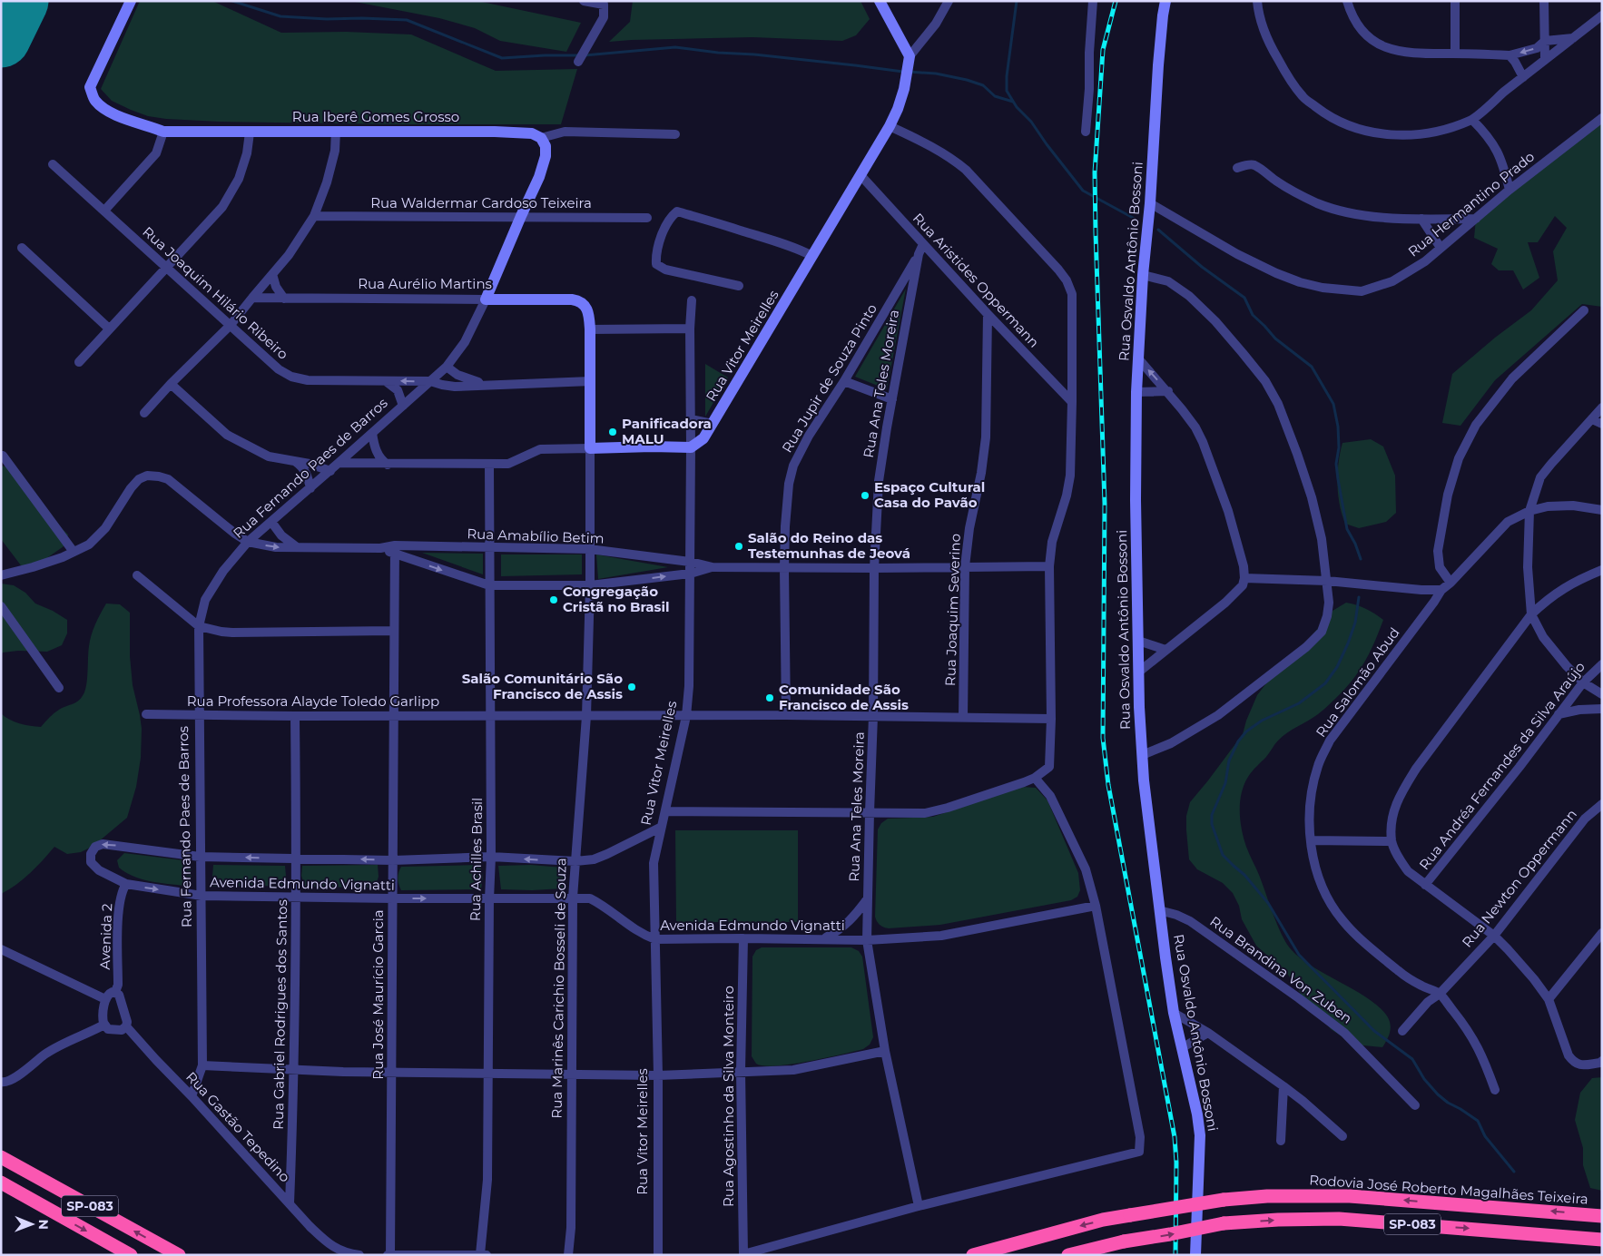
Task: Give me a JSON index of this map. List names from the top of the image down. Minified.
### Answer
{"streets":{"highway":["Rodovia José Roberto Magalhães Teixeira","SP-083"],"street":["Rua Iberê Gomes Grosso","Rua Waldermar Cardoso Teixeira","Rua Hermantino Prado","Rua Osvaldo Antônio Bossoni","Rua Aristides Oppermann","Rua Aurélio Martins","Rua Joaquim Hilário Ribeiro","Rua Vitor Meirelles","Rua Jupir de Souza Pinto","Rua Ana Teles Moreira","Rua Fernando Paes de Barros","Rua Amabílio Betim","Rua Joaquim Severino","Rua Salomão Abud","Rua Professora Alayde Toledo Garlipp","Rua Andréa Fernandes da Silva Araújo","Rua Achilles Brasil","Rua Newton Oppermann","Avenida Edmundo Vignatti","Avenida 2","Rua Brandina Von Zuben","Rua Marinês Carichio Bosseli de Souza","Rua José Maurício Garcia","Rua Gabriel Rodrigues dos Santos","Rua Agostinho da Silva Monteiro","Rua Gastão Tepedino"]},"crossings":[["Rua Iberê Gomes Grosso","Rua Fernando Paes de Barros"],["Rua Waldermar Cardoso Teixeira","Rua Fernando Paes de Barros"],["Rua Hermantino Prado","Rua Osvaldo Antônio Bossoni"],["Rua Osvaldo Antônio Bossoni","Rua Brandina Von Zuben"],["Rua Aristides Oppermann","Rua Vitor Meirelles"],["Rua Aristides Oppermann","Rua Ana Teles Moreira"],["Rua Aristides Oppermann","Rua Joaquim Severino"],["Rua Aurélio Martins","Rua Fernando Paes de Barros"],["Rua Aurélio Martins","Rua Marinês Carichio Bosseli de Souza"],["Rua Joaquim Hilário Ribeiro","Rua Fernando Paes de Barros"],["Rua Joaquim Hilário Ribeiro","Rua Marinês Carichio Bosseli de Souza"],["Rua Vitor Meirelles","Rua Amabílio Betim"],["Rua Vitor Meirelles","Rua Professora Alayde Toledo Garlipp"],["Rua Vitor Meirelles","Avenida Edmundo Vignatti"],["Rua Jupir de Souza Pinto","Rua Ana Teles Moreira"],["Rua Jupir de Souza Pinto","Rua Professora Alayde Toledo Garlipp"],["Rua Ana Teles Moreira","Rua Professora Alayde Toledo Garlipp"],["Rua Ana Teles Moreira","Avenida Edmundo Vignatti"],["Rua Fernando Paes de Barros","Rua Amabílio Betim"],["Rua Fernando Paes de Barros","Rua Professora Alayde Toledo Garlipp"],["Rua Fernando Paes de Barros","Avenida Edmundo Vignatti"],["Rua Fernando Paes de Barros","Rua Gastão Tepedino"],["Rua Amabílio Betim","Rua Achilles Brasil"],["Rua Amabílio Betim","Rua Marinês Carichio Bosseli de Souza"],["Rua Amabílio Betim","Rua José Maurício Garcia"],["Rua Joaquim Severino","Rua Professora Alayde Toledo Garlipp"],["Rua Salomão Abud","Rua Newton Oppermann"],["Rua Professora Alayde Toledo Garlipp","Rua Achilles Brasil"],["Rua Professora Alayde Toledo Garlipp","Rua Marinês Carichio Bosseli de Souza"],["Rua Professora Alayde Toledo Garlipp","Rua José Maurício Garcia"],["Rua Professora Alayde Toledo Garlipp","Rua Gabriel Rodrigues dos Santos"],["Rua Achilles Brasil","Avenida Edmundo Vignatti"],["Avenida Edmundo Vignatti","Avenida 2"],["Avenida Edmundo Vignatti","Rua Marinês Carichio Bosseli de Souza"],["Avenida Edmundo Vignatti","Rua José Maurício Garcia"],["Avenida Edmundo Vignatti","Rua Gabriel Rodrigues dos Santos"],["Avenida Edmundo Vignatti","Rua Agostinho da Silva Monteiro"],["Rua Gabriel Rodrigues dos Santos","Rua Gastão Tepedino"]],"places":["Panificadora MALU","Espaço Cultural Casa do Pavão","Salão do Reino das Testemunhas de Jeová","Congregação Cristã no Brasil","Salão Comunitário São Francisco de Assis","Comunidade São Francisco de Assis"],"north":"right"}
